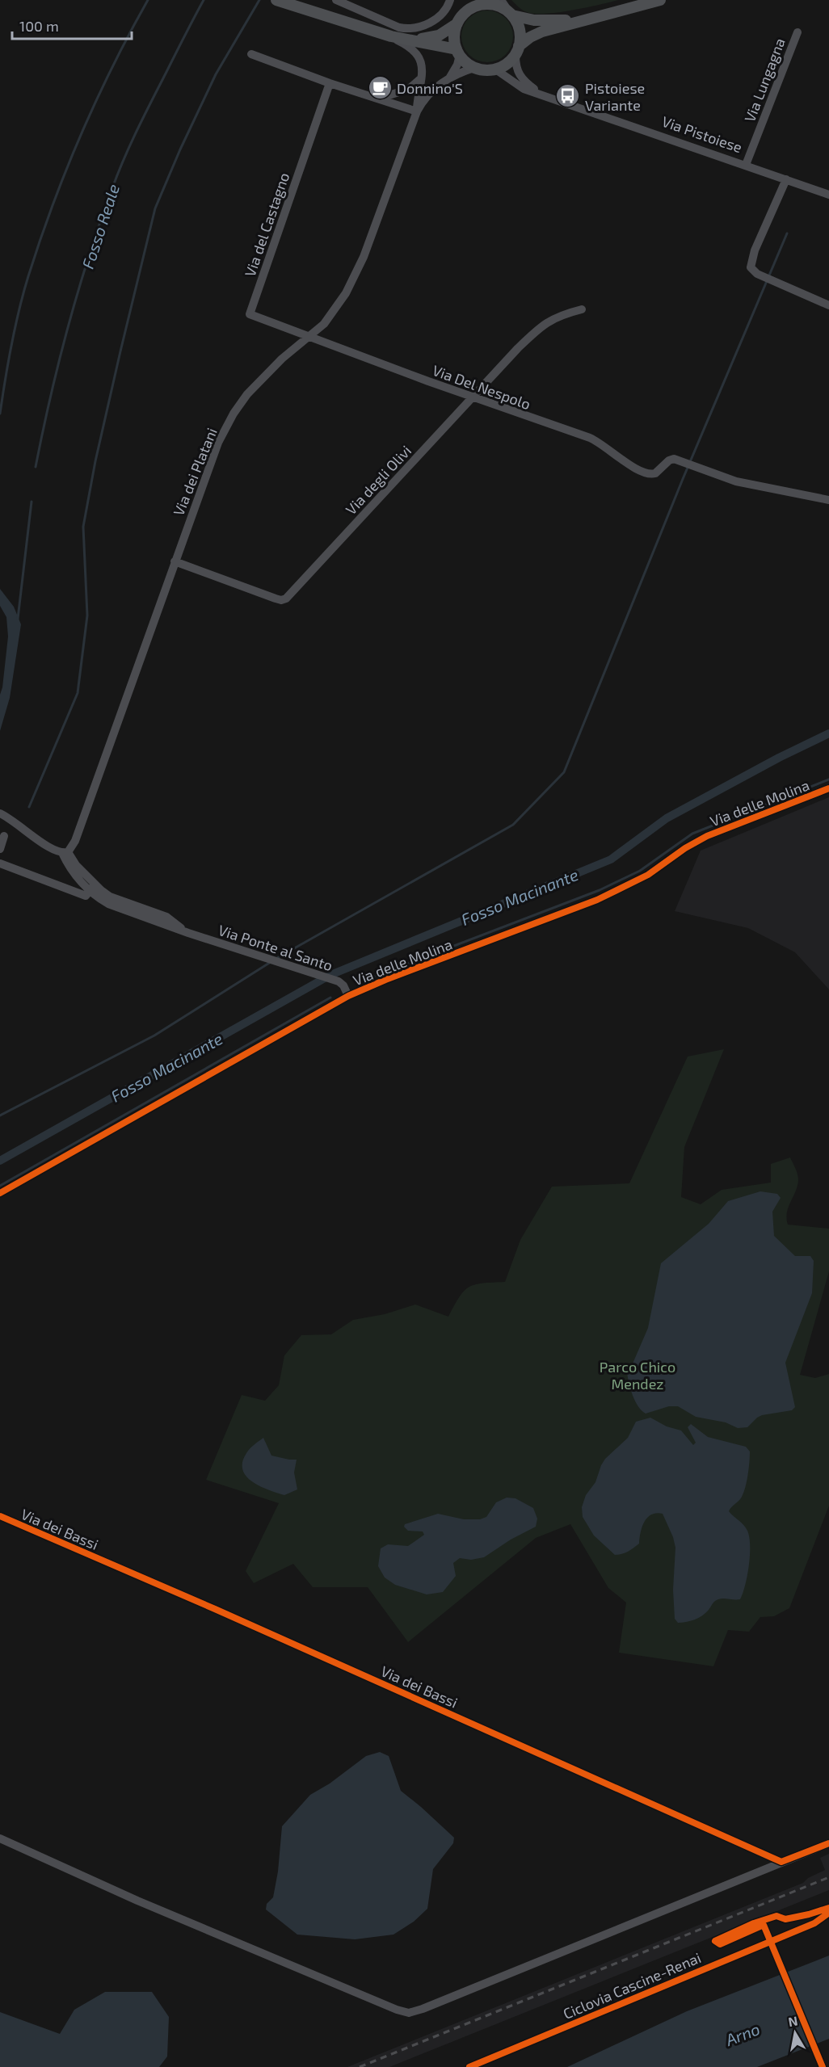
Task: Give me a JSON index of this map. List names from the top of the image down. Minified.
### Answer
{"streets":{"main road":["Via Pistoiese"],"street":["Via Lungagna","Via del Castagno","Via Del Nespolo","Via dei Platani","Via degli Olivi","Via delle Molina","Via Ponte al Santo","Via dei Bassi"],"cycle path":["Ciclovia Cascine-Renai"]},"crossings":[["Via Lungagna","Via Pistoiese"],["Via Pistoiese","Via dei Platani"],["Via del Castagno","Via Del Nespolo"],["Via del Castagno","Via dei Platani"],["Via Del Nespolo","Via dei Platani"],["Via Del Nespolo","Via degli Olivi"],["Via dei Platani","Via degli Olivi"],["Via dei Platani","Via Ponte al Santo"],["Via delle Molina","Via Ponte al Santo"]],"water":["Fosso Reale","Fosso Macinante","Arno"],"parks":["Parco Chico Mendez"],"places":{"cafe":["Donnino'S"],"bus stop":["Pistoiese Variante"]},"scale_bar":"100 m","north":"top"}
